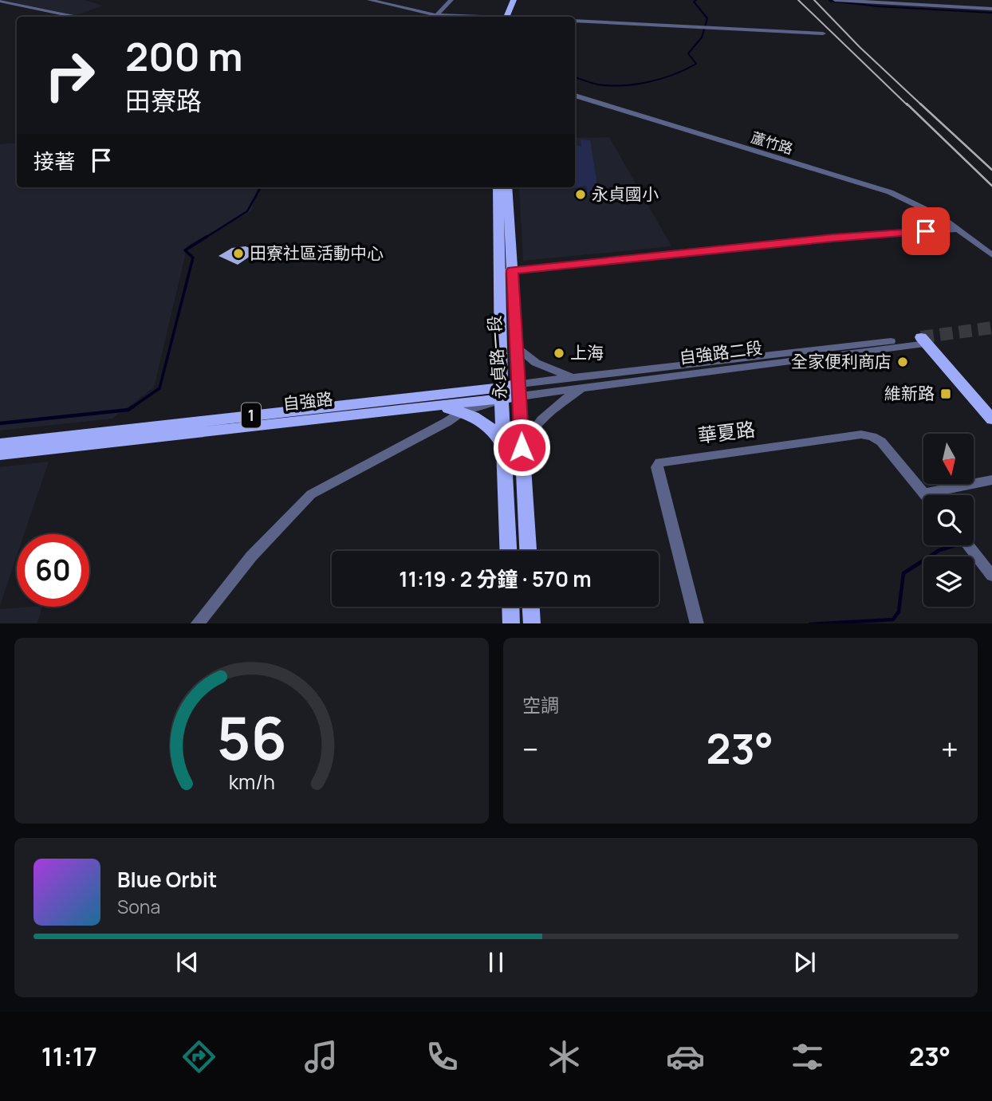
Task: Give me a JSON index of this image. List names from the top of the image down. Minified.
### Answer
{"streets":{"main road":["永貞路一段","自強路","1"],"street":["蘆竹路","自強路二段","華夏路"]},"crossings":[["自強路二段","永貞路一段"],["自強路二段","自強路"],["永貞路一段","自強路"]],"places":{"other":["永貞國小","田寮社區活動中心","上海","全家便利商店"],"transit":["維新路"]},"north":"bottom","page":{"turn":["200 m","田寮路"],"then":"接著","limit":"60","trip":"11:19 · 2 分鐘 · 570 m","tile":"空調","heat":["−","23°","+"],"song":["Blue Orbit","Sona"],"tabs":["11:17","23°"],"gauge":["56","km/h"]}}
